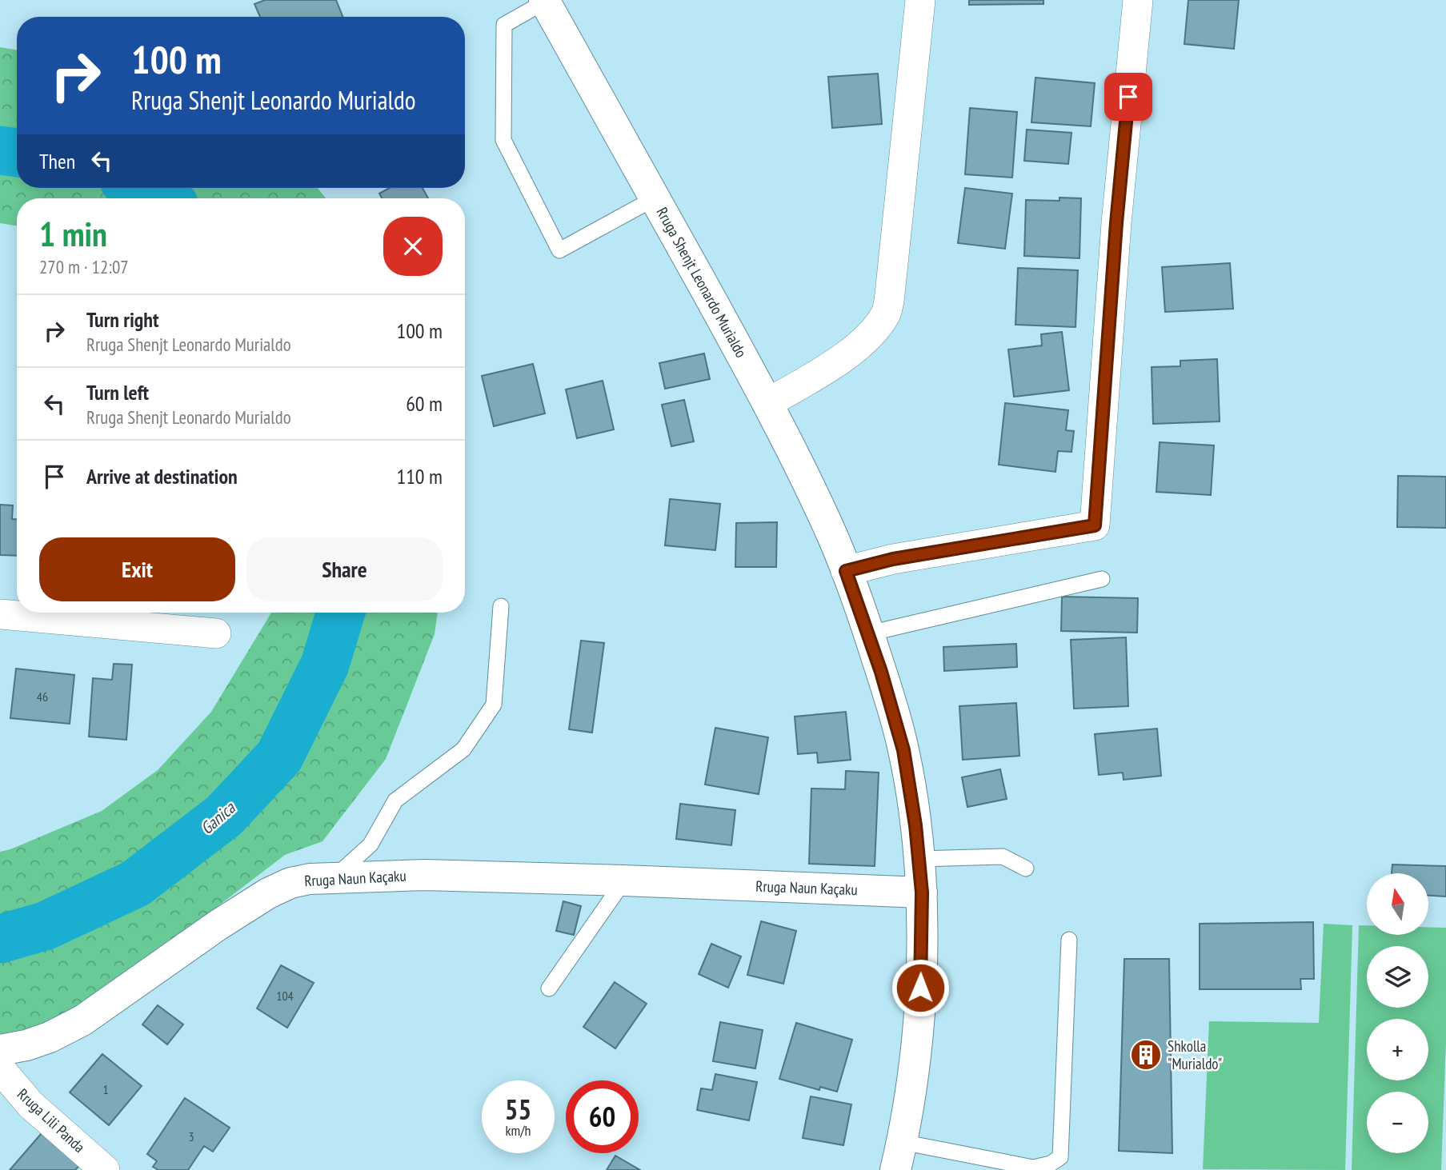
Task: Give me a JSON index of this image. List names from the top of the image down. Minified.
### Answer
{"streets":{"main road":["Rruga Shenjt Leonardo Murialdo","Rruga Naun Kaçaku"],"street":["Rruga Lili Panda"]},"crossings":[["Rruga Shenjt Leonardo Murialdo","Rruga Naun Kaçaku"]],"water":["Ganica"],"places":{"building":["Shkolla \"Murialdo\""]},"house_numbers":["46","104","1","3"],"north":"top","page":{"turn":["100 m","Rruga Shenjt Leonardo Murialdo"],"then":"Then","heading":["1 min","270 m · 12:07"],"list":[{"name":"Turn right","note":"Rruga Shenjt Leonardo Murialdo","value":"100 m"},{"name":"Turn left","note":"Rruga Shenjt Leonardo Murialdo","value":"60 m"},{"name":"Arrive at destination","value":"110 m"}],"buttons":["Exit","Share"],"map_buttons":["+","−"],"speed":"55 km/h","limit":"60"}}
